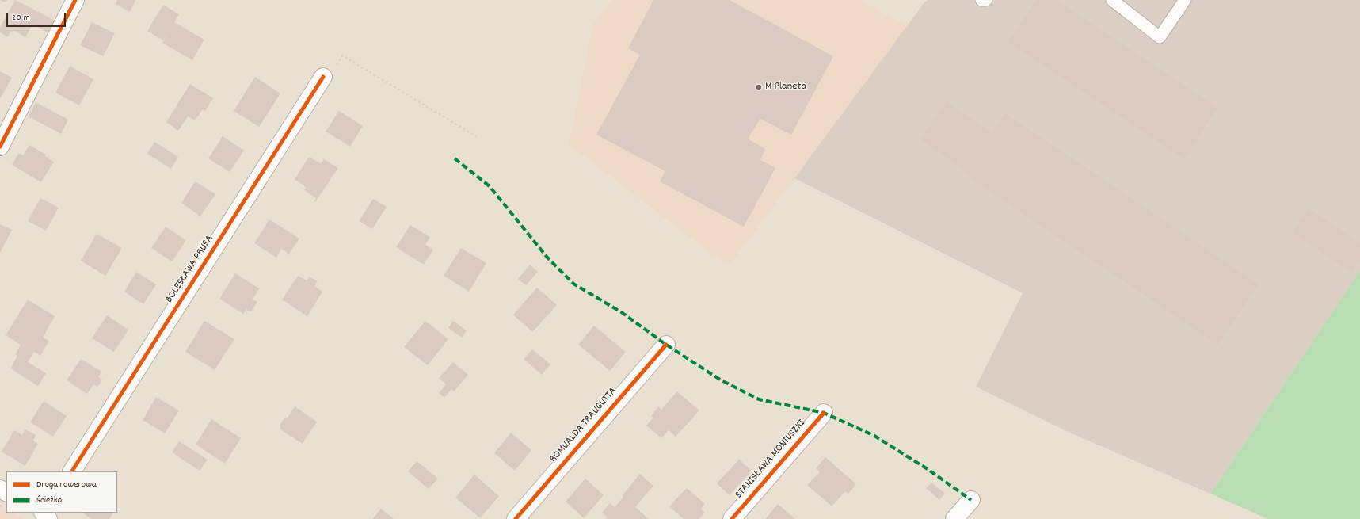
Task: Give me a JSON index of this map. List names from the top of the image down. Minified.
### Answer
{"streets":{"street":["BOLESŁAWA PRUSA","ROMUALDA TRAUGUTTA","STANISŁAWA MONIUSZKI"]},"places":["M Planeta"],"legend":["Droga rowerowa","Ścieżka"],"scale_bar":"20 m"}
